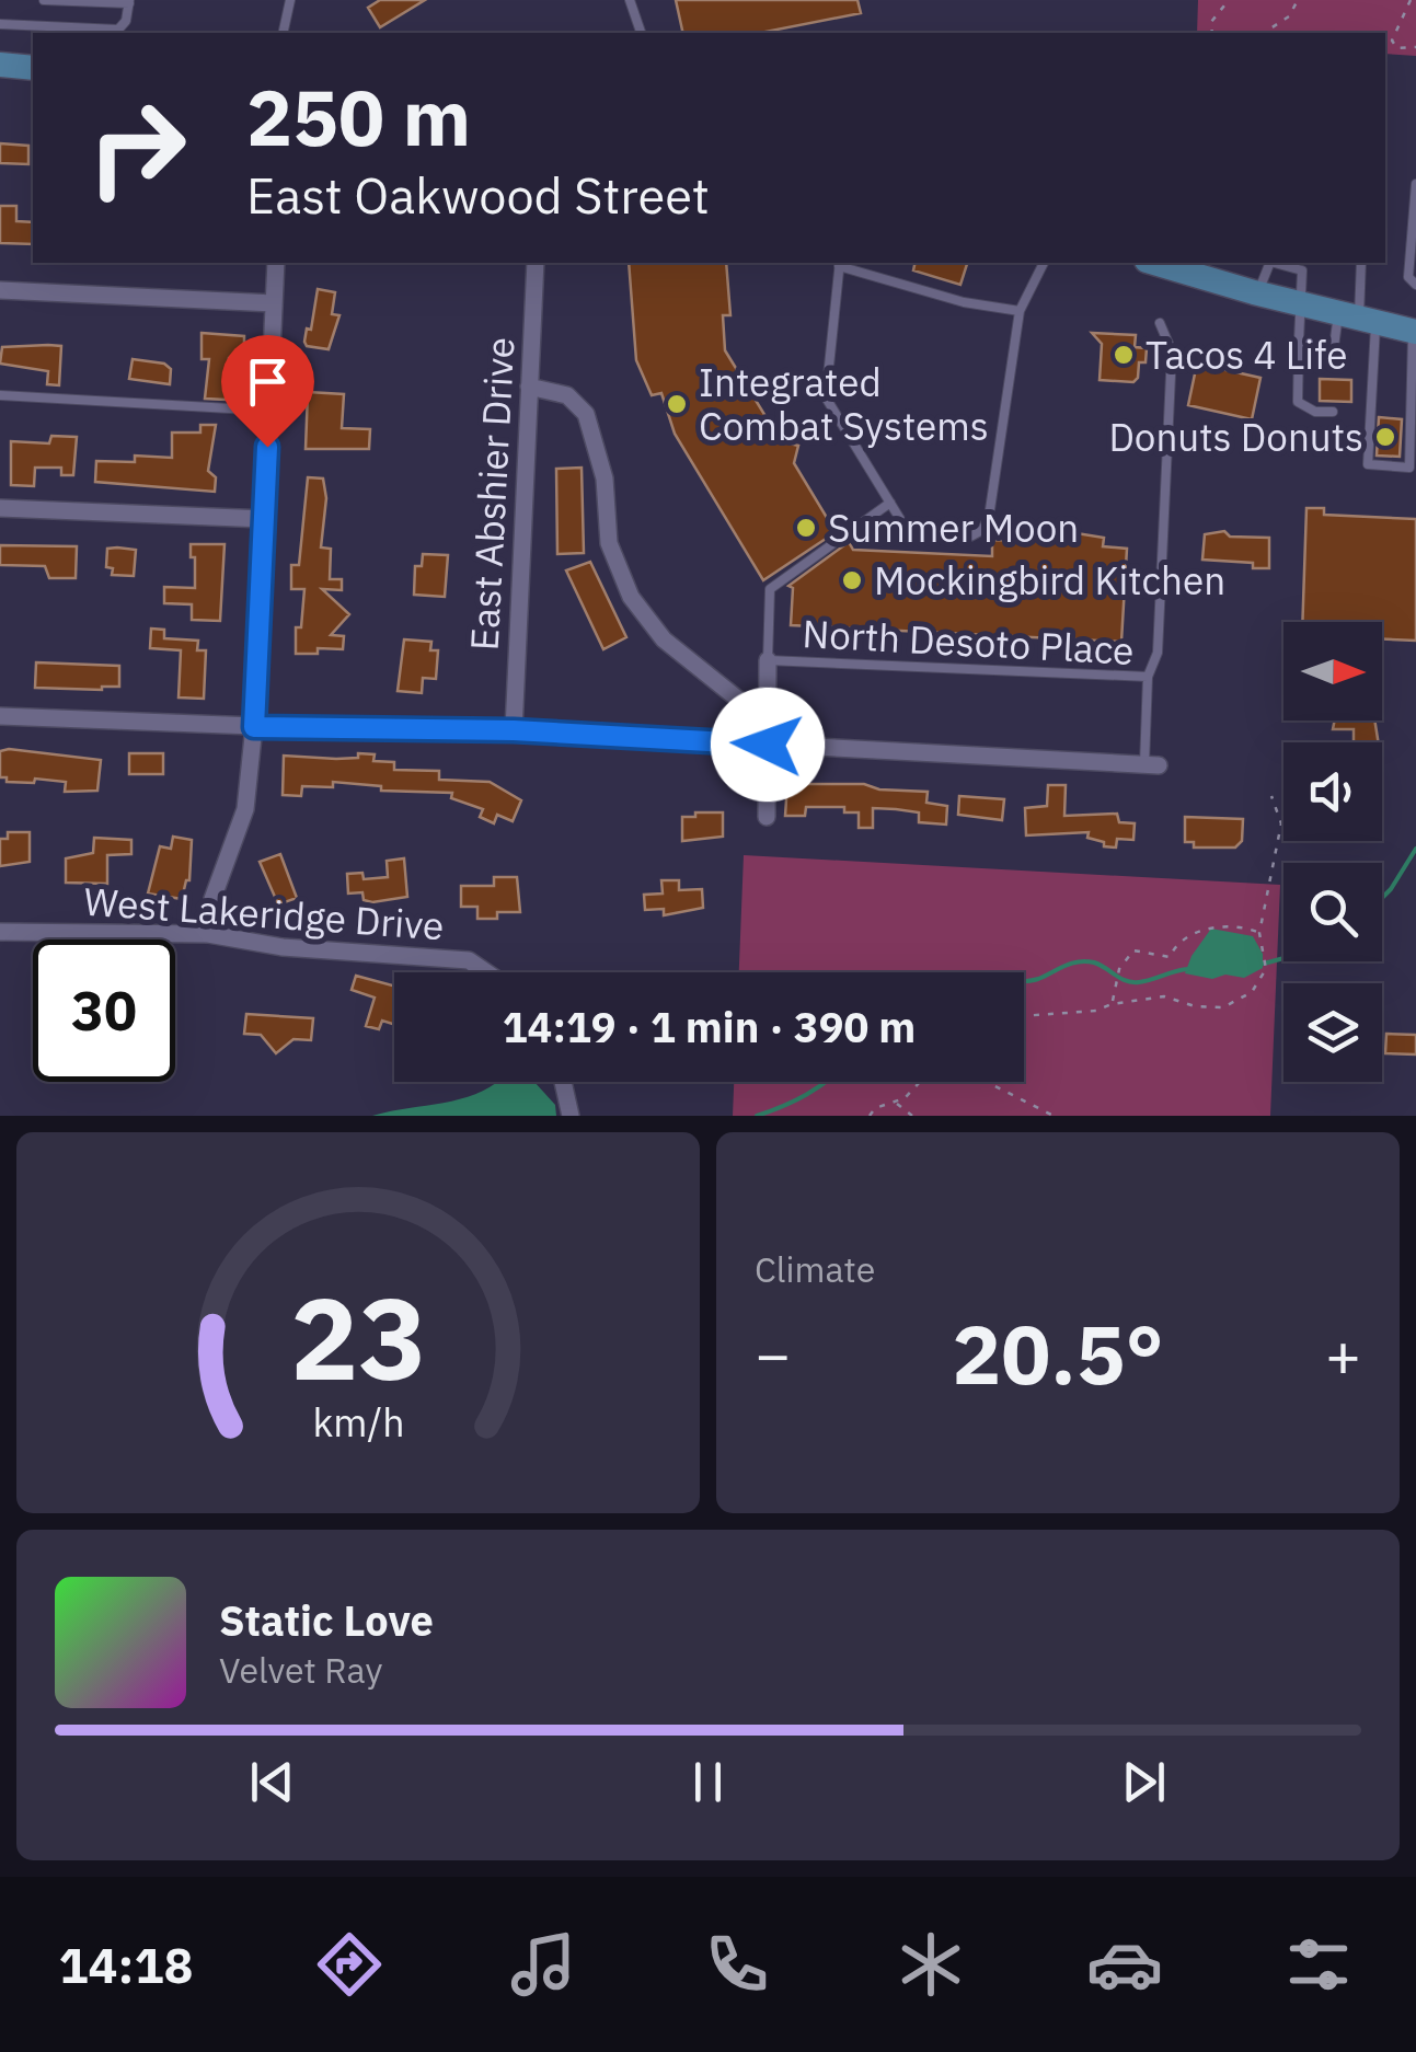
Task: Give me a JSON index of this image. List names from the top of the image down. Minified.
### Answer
{"streets":{"street":["East Abshier Drive","West Lakeridge Drive"],"lane":["North Desoto Place"]},"places":["Tacos 4 Life","Integrated Combat Systems","Donuts Donuts","Summer Moon","Mockingbird Kitchen"],"north":"right","page":{"turn":["250 m","East Oakwood Street"],"limit":"30","trip":"14:19 · 1 min · 390 m","tile":"Climate","heat":["−","20.5°","+"],"song":["Static Love","Velvet Ray"],"tabs":"14:18","gauge":["23","km/h"]}}
